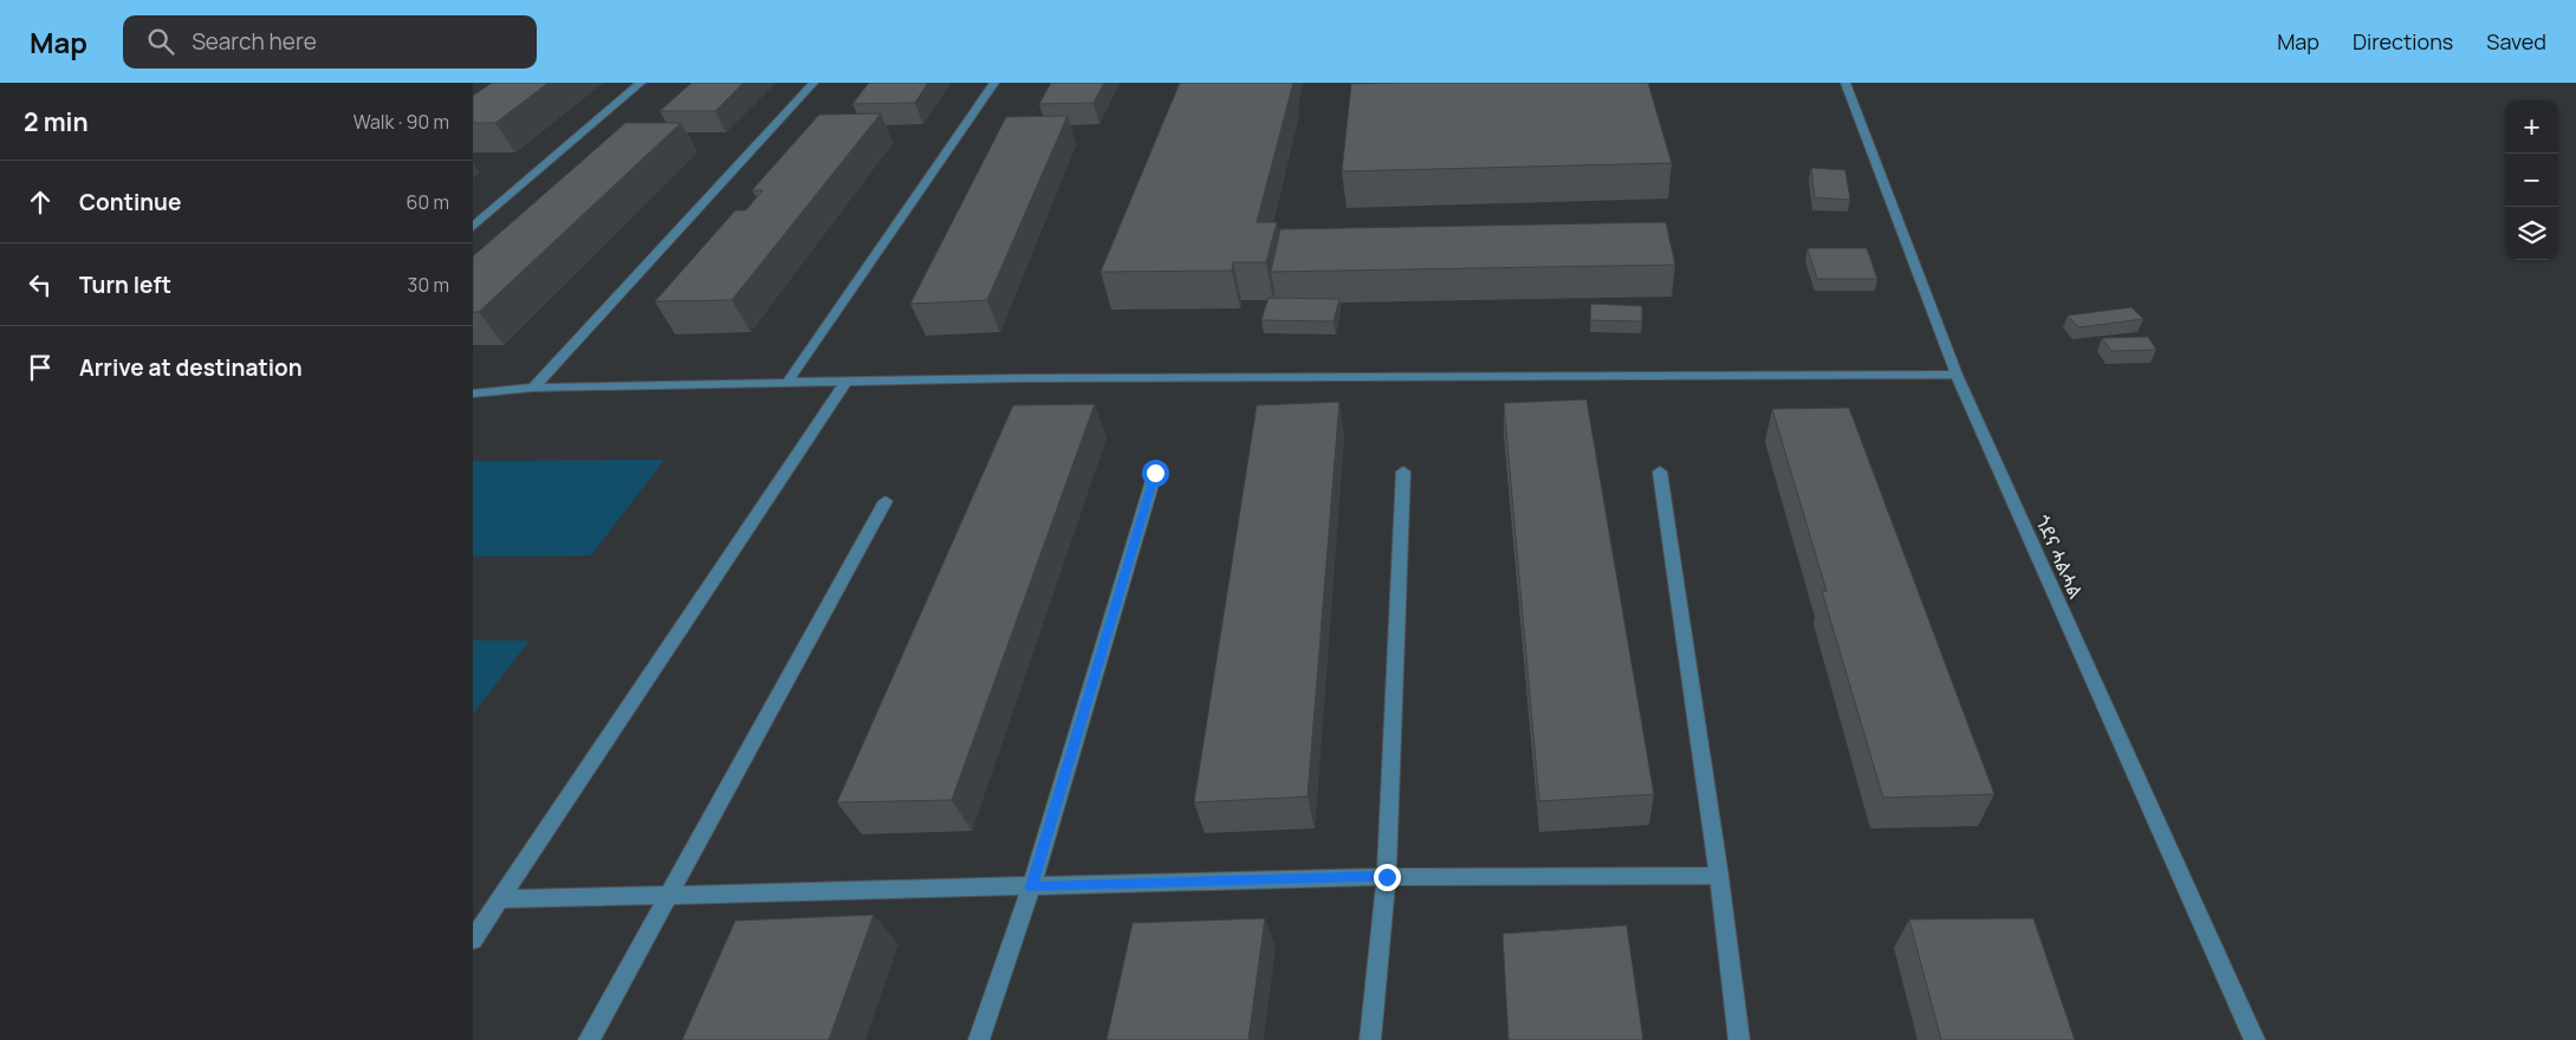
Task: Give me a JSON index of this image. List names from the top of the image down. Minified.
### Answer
{"streets":{"street":["ጎደና ሓልሓል"]},"page":{"header":"Map","search":"Search here","nav":["Map","Directions","Saved"],"heading":["2 min","Walk · 90 m"],"map_buttons":["+","−"],"list":[["Continue","60 m"],["Turn left","30 m"],"Arrive at destination"]}}
